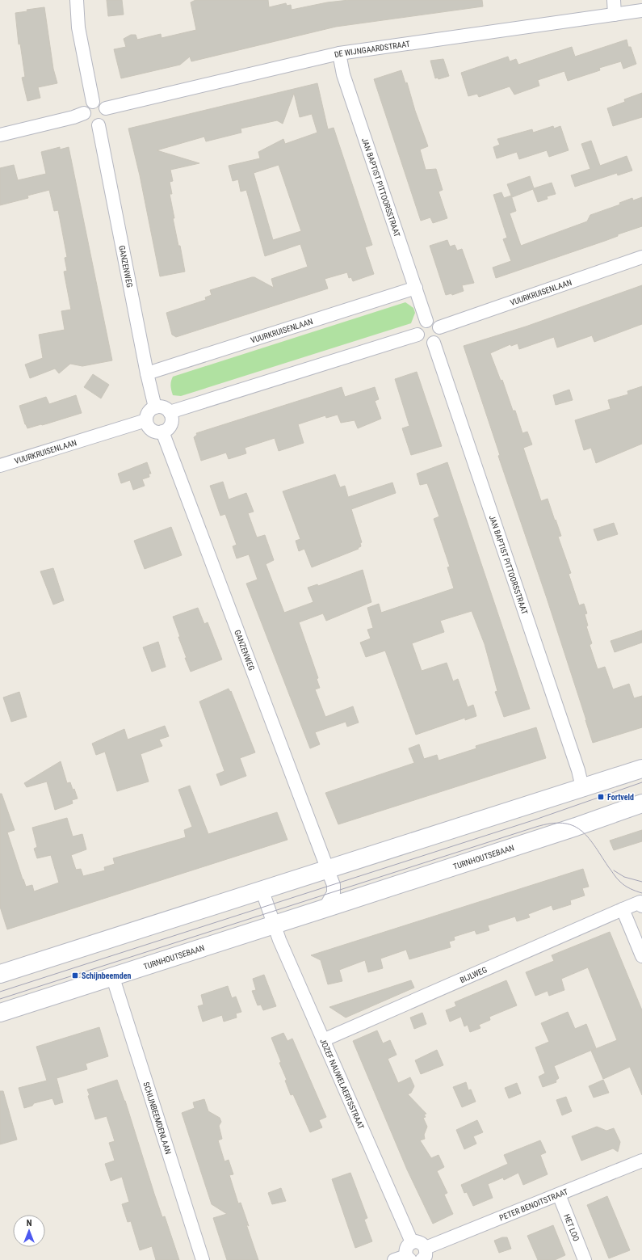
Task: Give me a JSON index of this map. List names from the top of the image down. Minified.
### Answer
{"streets":{"main road":["TURNHOUTSEBAAN"],"street":["DE WIJNGAARDSTRAAT","JAN BAPTIST PITTOORSSTRAAT","GANZENWEG","VUURKRUISENLAAN","BIJLWEG","JOZEF NAUWELAERTSSTRAAT","SCHIJNBEEMDENLAAN","PETER BENOITSTRAAT","HET LOO"]},"crossings":[["DE WIJNGAARDSTRAAT","JAN BAPTIST PITTOORSSTRAAT"],["DE WIJNGAARDSTRAAT","GANZENWEG"],["JAN BAPTIST PITTOORSSTRAAT","VUURKRUISENLAAN"],["GANZENWEG","VUURKRUISENLAAN"],["TURNHOUTSEBAAN","JOZEF NAUWELAERTSSTRAAT"],["TURNHOUTSEBAAN","SCHIJNBEEMDENLAAN"],["BIJLWEG","JOZEF NAUWELAERTSSTRAAT"],["PETER BENOITSTRAAT","HET LOO"]],"places":{"transit":["Fortveld","Schijnbeemden"]},"north":"top"}
